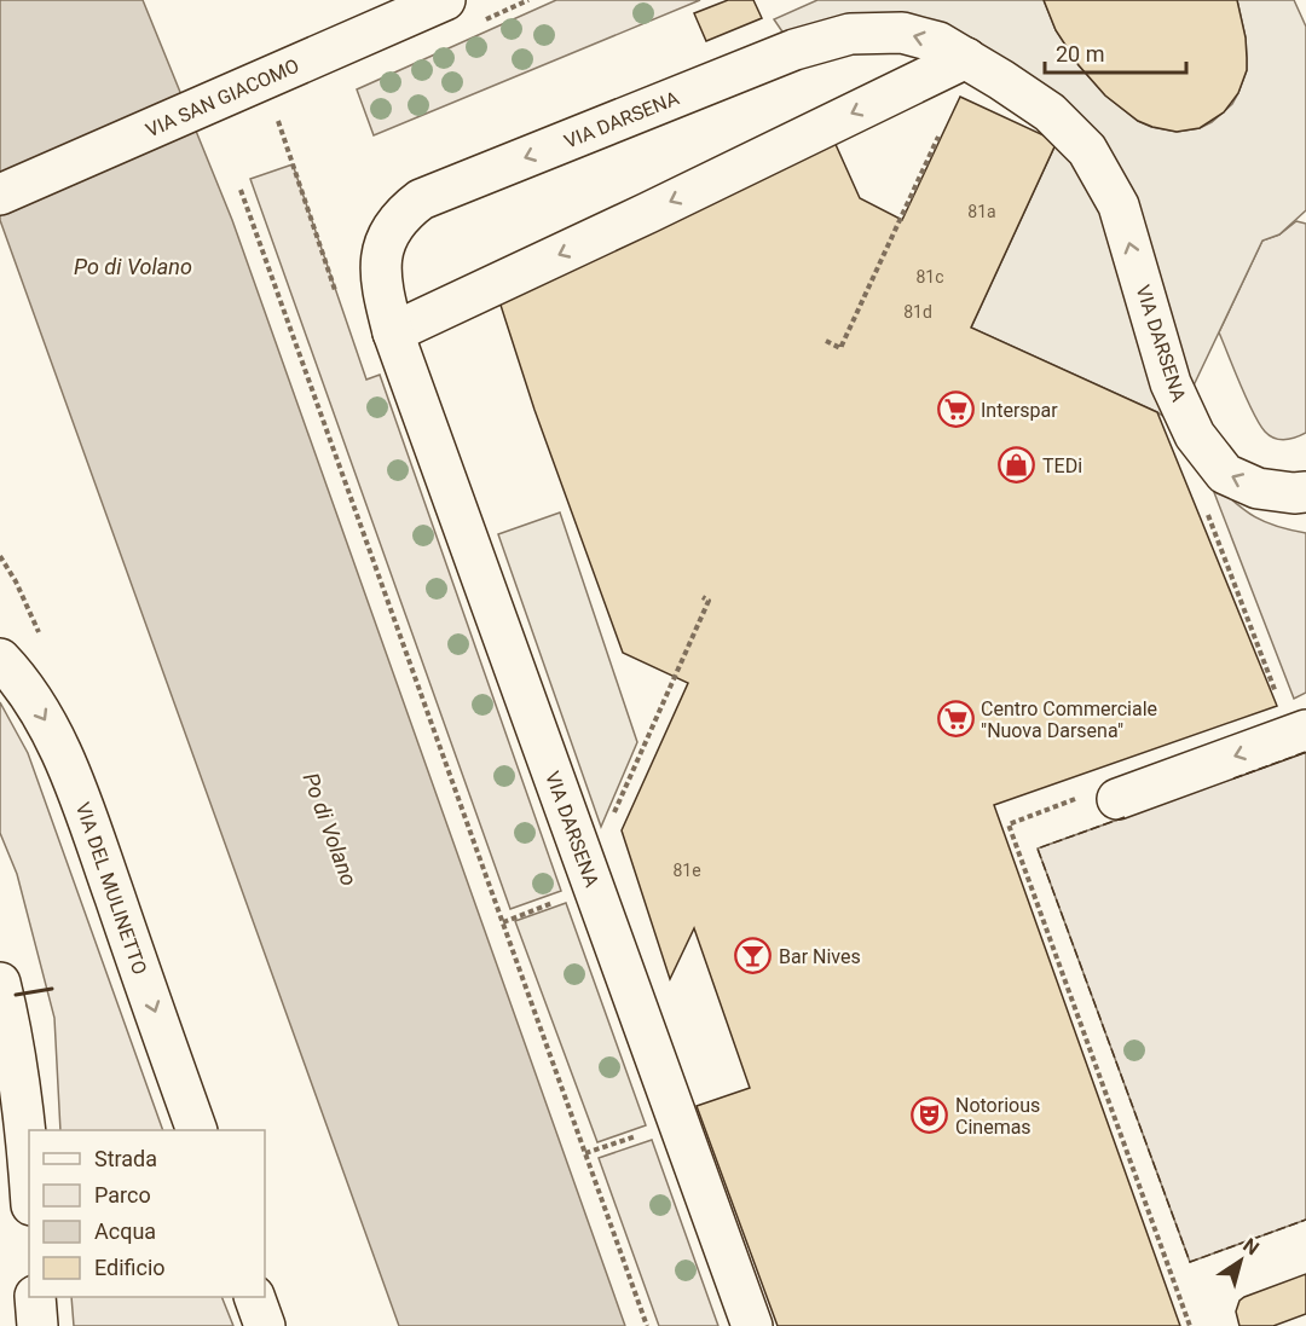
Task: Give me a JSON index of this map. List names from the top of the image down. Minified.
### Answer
{"streets":{"main road":["VIA SAN GIACOMO","VIA DARSENA","VIA DEL MULINETTO"]},"water":["Po di Volano"],"places":{"supermarket":["Interspar","Centro Commerciale \"Nuova Darsena\""],"shop":["TEDi"],"bar":["Bar Nives"],"theatre":["Notorious Cinemas"]},"house_numbers":["81a","81c","81d","81e"],"legend":["Strada","Parco","Acqua","Edificio"],"scale_bar":"20 m","north":"top right"}
